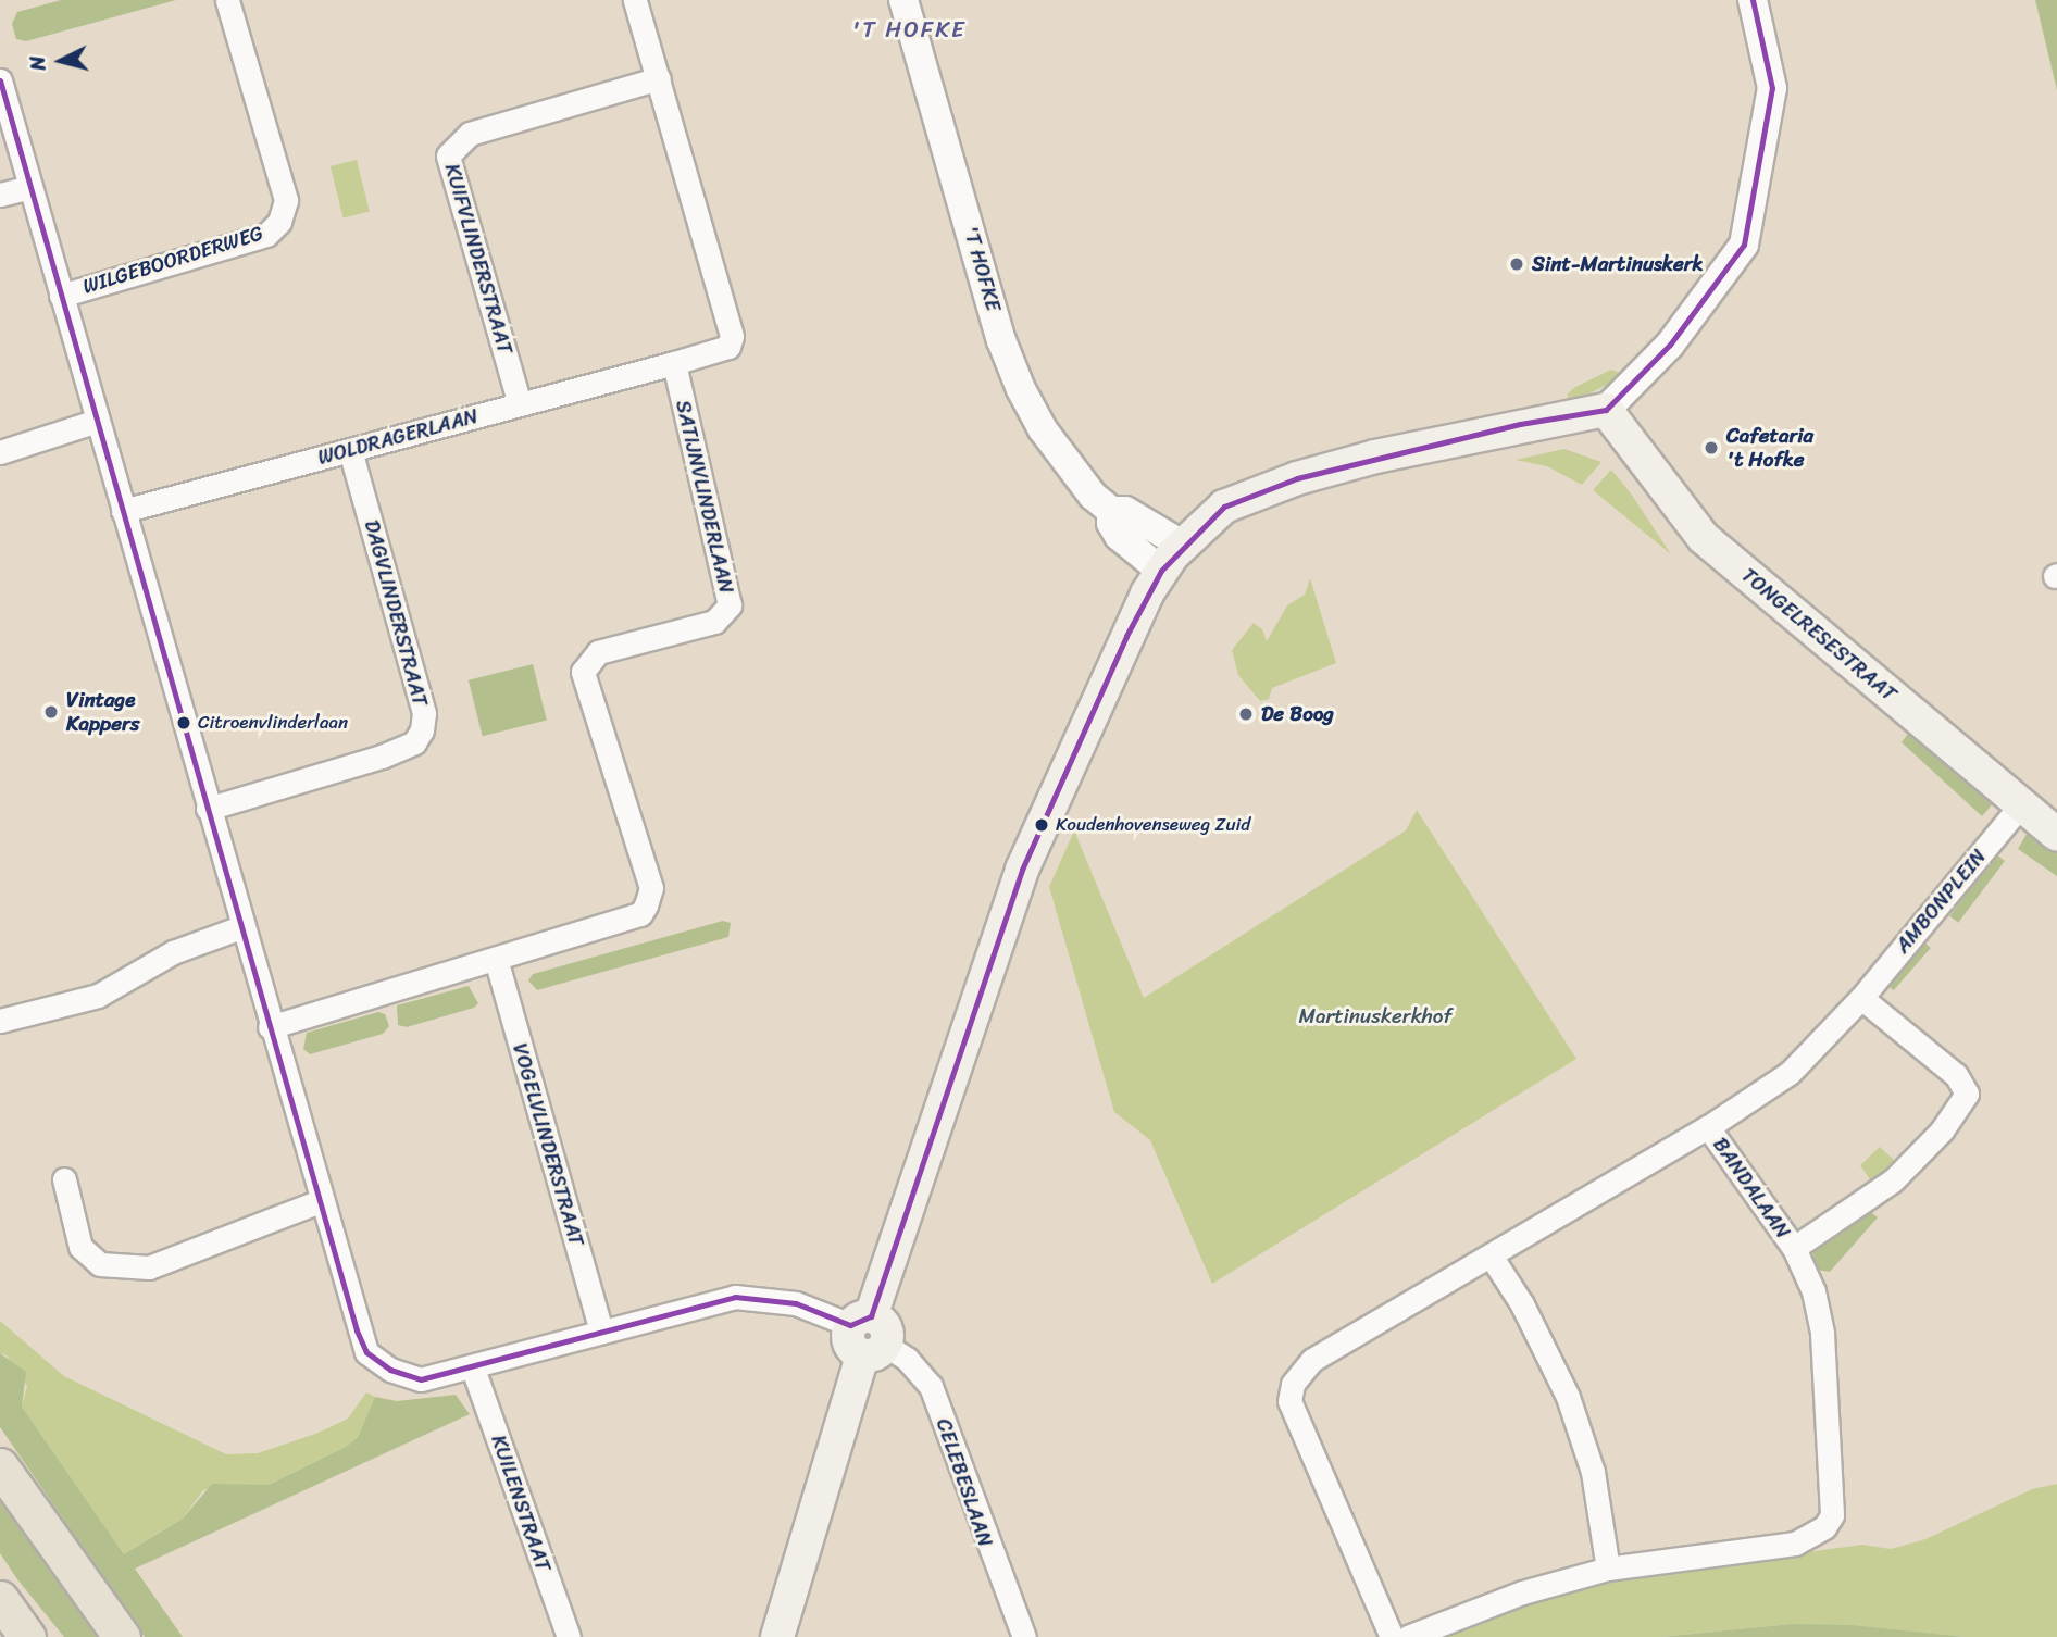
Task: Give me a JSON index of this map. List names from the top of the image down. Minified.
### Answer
{"streets":{"main road":["TONGELRESESTRAAT"],"street":["KUIFVLINDERSTRAAT","WILGEBOORDERWEG","'T HOFKE","WOLDRAGERLAAN","SATIJNVLINDERLAAN","DAGVLINDERSTRAAT","AMBONPLEIN","VOGELVLINDERSTRAAT","BANDALAAN","CELEBESLAAN","KUILENSTRAAT"]},"crossings":[["KUIFVLINDERSTRAAT","WOLDRAGERLAAN"],["WILGEBOORDERWEG","CELEBESLAAN"],["WOLDRAGERLAAN","SATIJNVLINDERLAAN"],["WOLDRAGERLAAN","DAGVLINDERSTRAAT"],["WOLDRAGERLAAN","CELEBESLAAN"],["SATIJNVLINDERLAAN","VOGELVLINDERSTRAAT"],["SATIJNVLINDERLAAN","CELEBESLAAN"],["DAGVLINDERSTRAAT","CELEBESLAAN"],["TONGELRESESTRAAT","AMBONPLEIN"],["AMBONPLEIN","BANDALAAN"],["VOGELVLINDERSTRAAT","CELEBESLAAN"],["CELEBESLAAN","KUILENSTRAAT"]],"districts":["'T HOFKE"],"parks":["Martinuskerkhof"],"places":["Sint-Martinuskerk","Cafetaria 't Hofke","Vintage Kappers","De Boog","Citroenvlinderlaan","Koudenhovenseweg Zuid"],"north":"left"}
